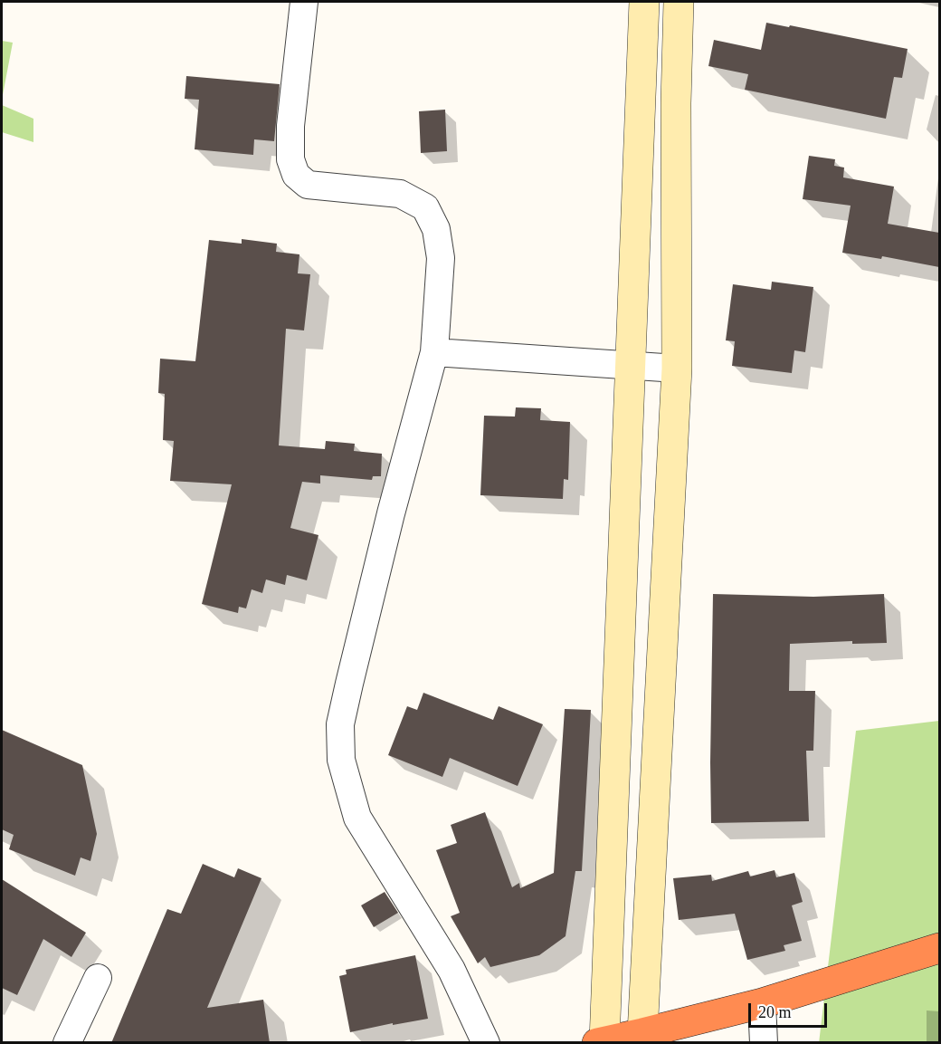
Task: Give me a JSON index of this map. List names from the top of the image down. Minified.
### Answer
{"scale_bar":"20 m"}
